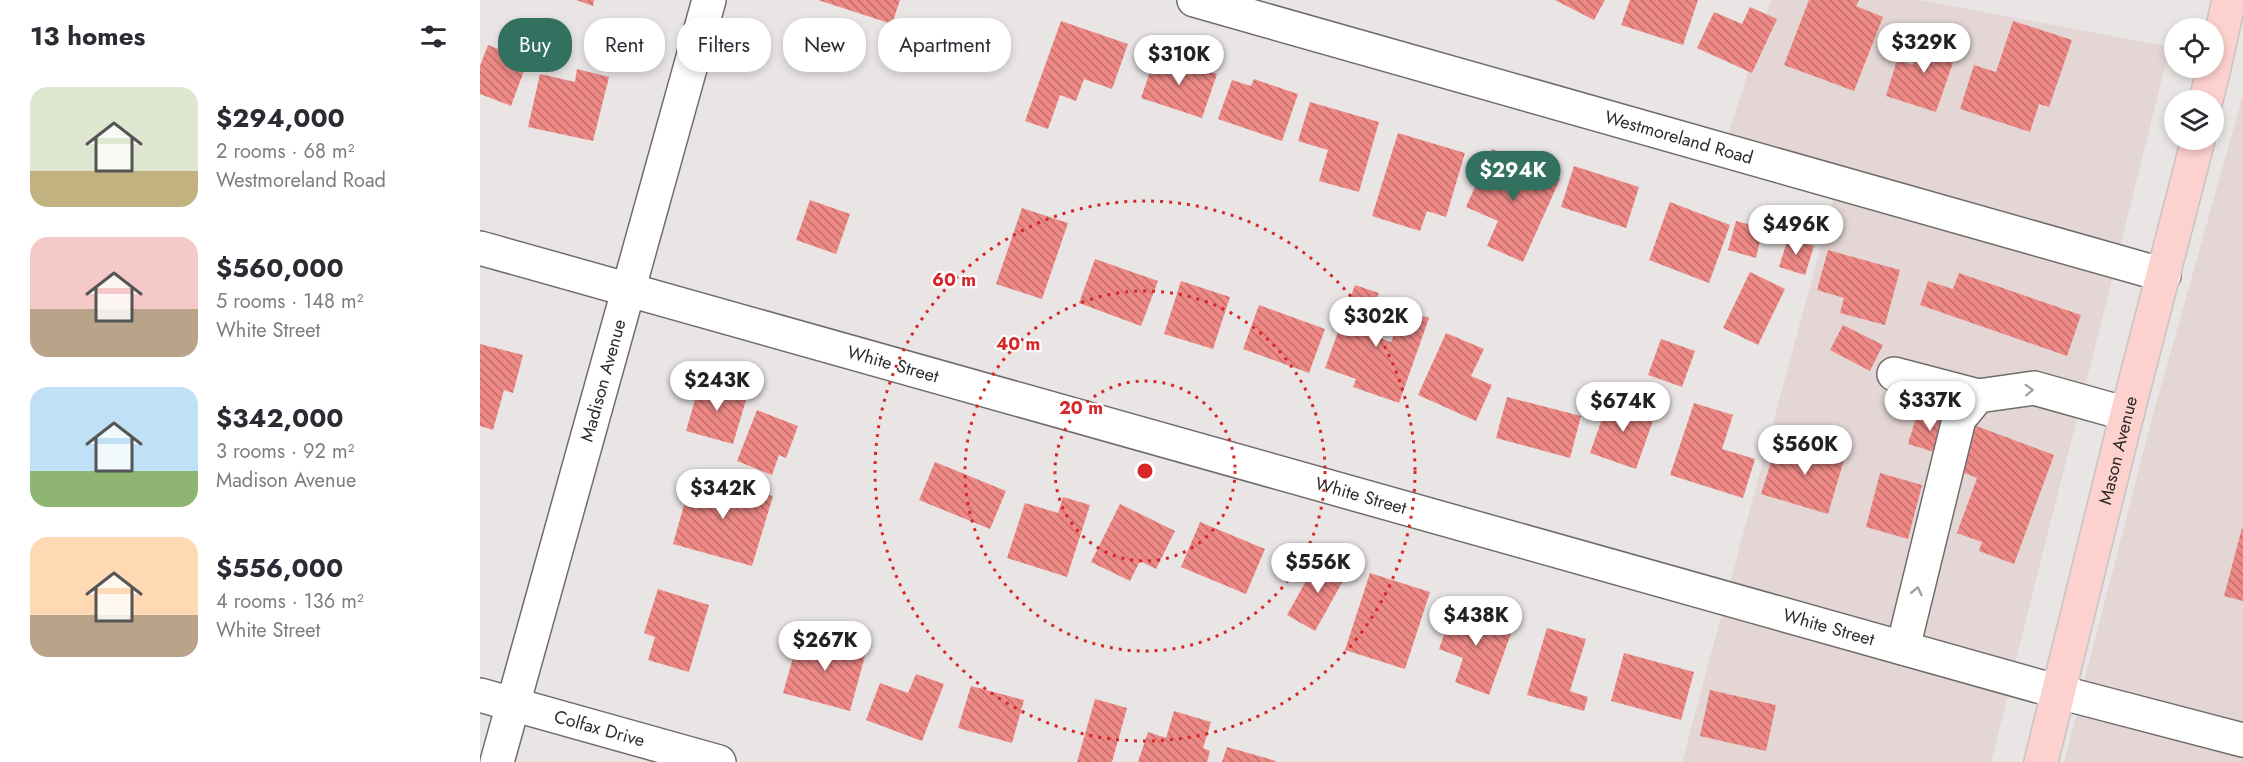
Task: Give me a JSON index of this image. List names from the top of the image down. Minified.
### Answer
{"streets":{"main road":["Mason Avenue"],"street":["Westmoreland Road","White Street","Madison Avenue","Colfax Drive"]},"crossings":[["Westmoreland Road","Mason Avenue"],["White Street","Madison Avenue"],["White Street","Mason Avenue"],["Madison Avenue","Colfax Drive"]],"page":{"heading":"13 homes","chip":["Buy","Rent","Filters","New","Apartment"],"price":["$329K","$310K","$294K","$496K","$302K","$243K","$337K","$674K","$560K","$342K","$556K","$438K","$267K"],"list":[{"name":"$294,000","note":"2 rooms · 68 m² · Westmoreland Road"},{"name":"$560,000","note":"5 rooms · 148 m² · White Street"},{"name":"$342,000","note":"3 rooms · 92 m² · Madison Avenue"},{"name":"$556,000","note":"4 rooms · 136 m² · White Street"}]},"rings":["60 m","40 m","20 m"]}
